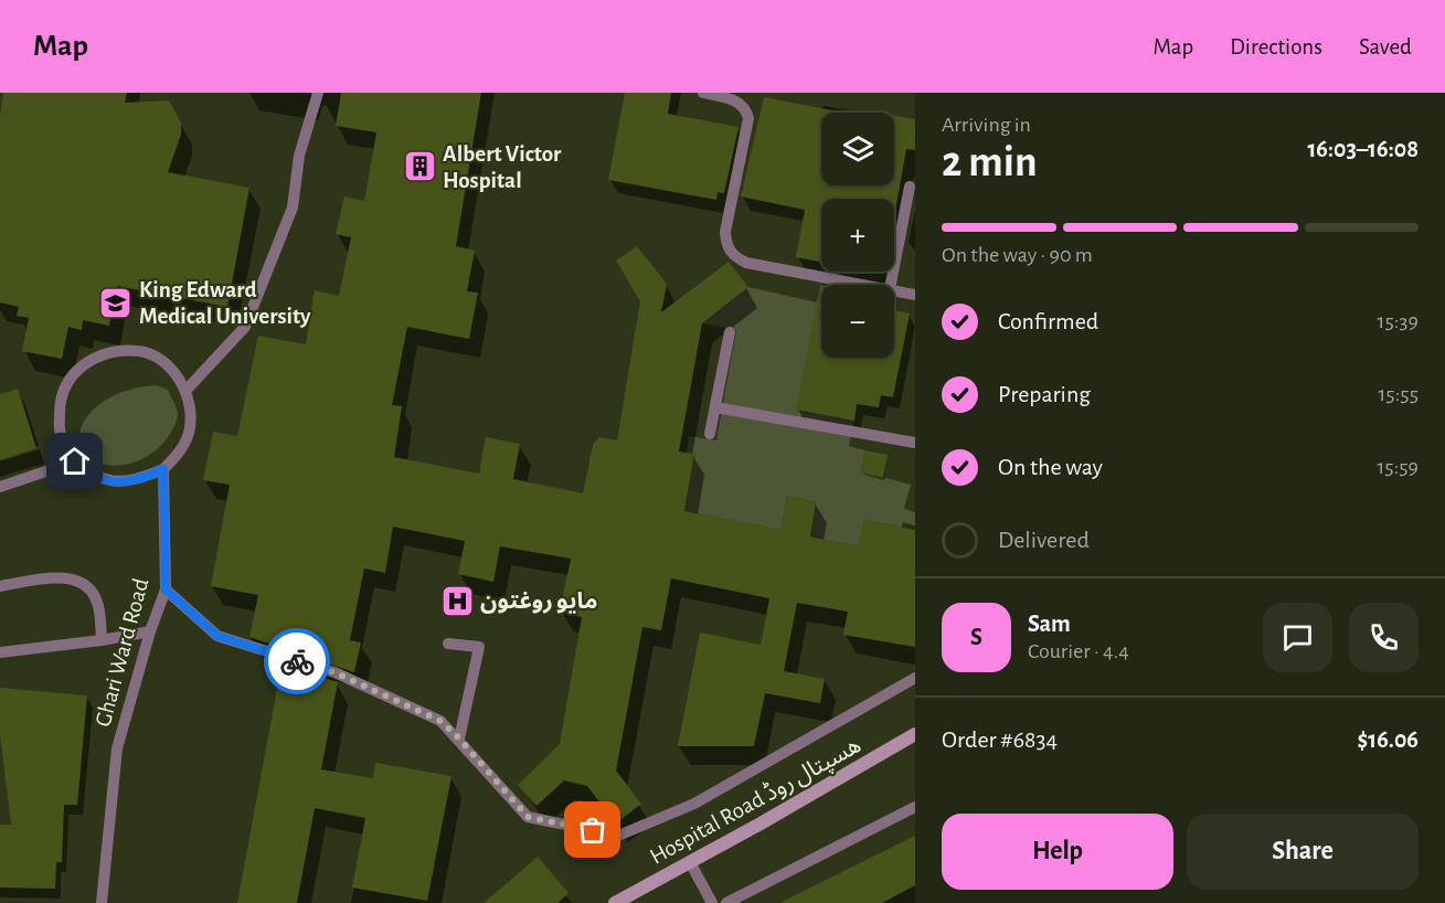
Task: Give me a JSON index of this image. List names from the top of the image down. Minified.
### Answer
{"streets":{"main road":["Hospital Road ھسپتال روڈ"],"lane":["Ghari Ward Road"]},"places":{"building":["Albert Victor Hospital"],"school or university":["King Edward Medical University"],"hospital":["مایو روغتون"]},"page":{"header":"Map","nav":["Map","Directions","Saved"],"heading":["2 min","Arriving in","16:03–16:08"],"panel":["Sam","Courier · 4.4","Order #6834","$16.06"],"map_buttons":["+","−"],"bar":"On the way · 90 m","list":[["Confirmed","15:39"],["Preparing","15:55"],["On the way","15:59"],"Delivered"],"round":"S","buttons":["Help","Share"]}}
